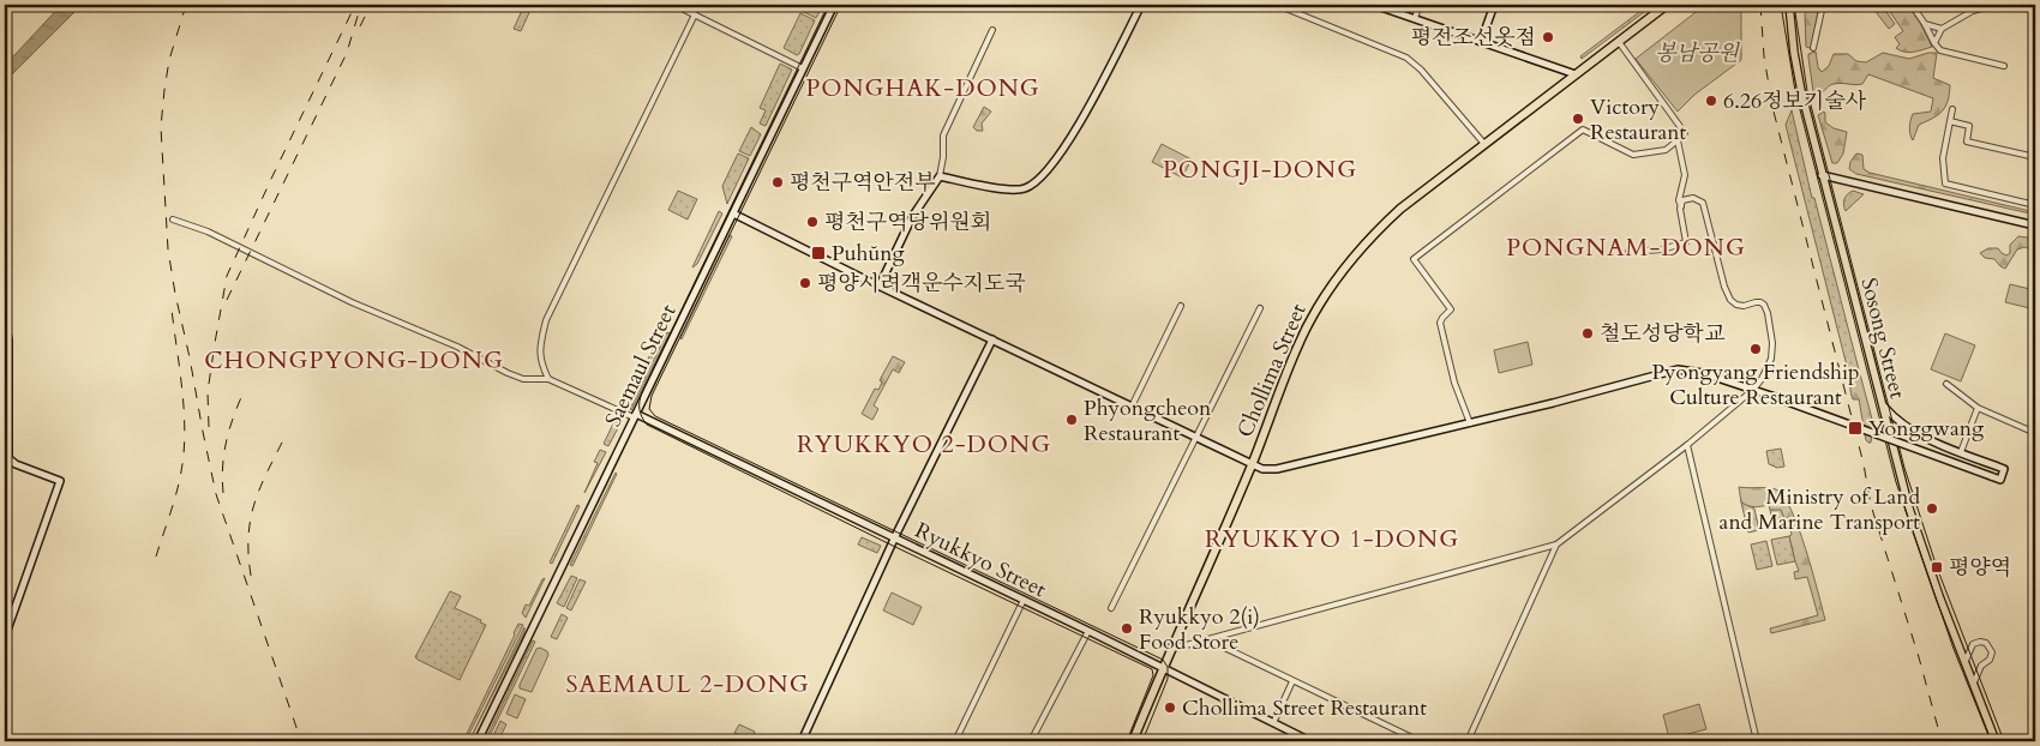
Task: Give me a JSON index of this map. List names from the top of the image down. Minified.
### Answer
{"streets":{"highway":["Chollima Street"],"main road":["Sosong Street"],"street":["Saemaul Street","Ryukkyo Street"]},"crossings":[["Saemaul Street","Ryukkyo Street"],["Chollima Street","Ryukkyo Street"]],"districts":["PONGHAK-DONG","PONGJI-DONG","PONGNAM-DONG","CHONGPYONG-DONG","RYUKKYO 2-DONG","RYUKKYO 1-DONG","SAEMAUL 2-DONG"],"parks":["봉남공원"],"places":{"other":["평전조선옷점","6.26정보기술사","Victory Restaurant","평천구역안전부","평천구역당위원회","평양시려객운수지도국","철도성당학교","Pyongyang Friendship Culture Restaurant","Phyongcheon Restaurant","Ministry of Land and Marine Transport","Ryukkyo 2(i) Food Store","Chollima Street Restaurant"],"transit":["Puhŭng","Yonggwang","평양역"]}}
